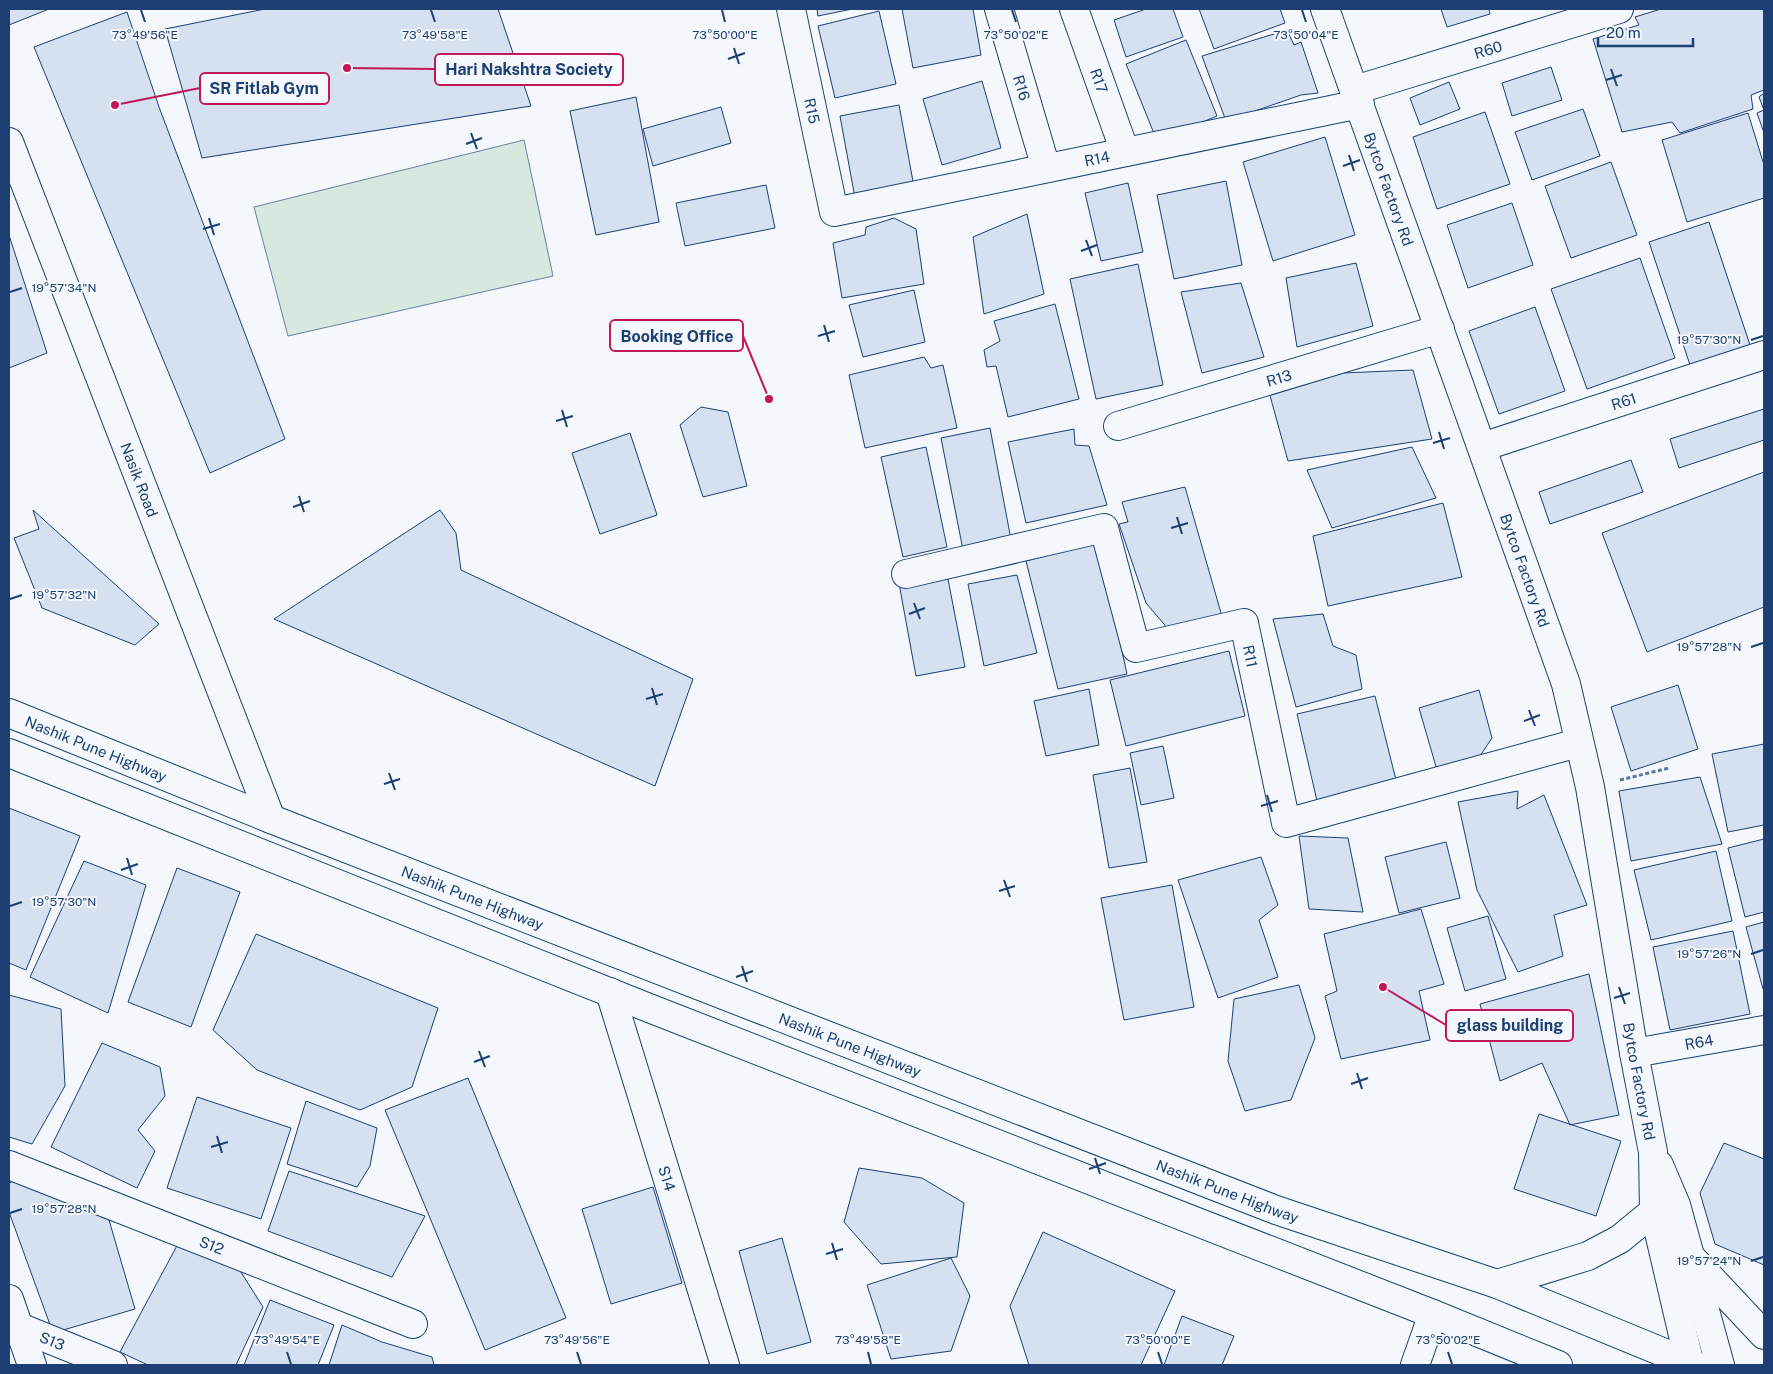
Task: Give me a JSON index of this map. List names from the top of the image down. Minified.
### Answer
{"streets":{"main road":["R60","R17","R16","R15","R14","Bytco Factory Rd","R13","R61","Nasik Road","R11","Nashik Pune Highway","R64","S14","S12","S13"]},"crossings":[["R60","R14"],["R60","Bytco Factory Rd"],["R17","R14"],["R16","R14"],["R15","R14"],["R14","Bytco Factory Rd"],["Bytco Factory Rd","R13"],["Bytco Factory Rd","R61"],["Bytco Factory Rd","R11"],["Bytco Factory Rd","Nashik Pune Highway"],["Bytco Factory Rd","R64"],["Nasik Road","Nashik Pune Highway"]],"places":["Hari Nakshtra Society","SR Fitlab Gym","Booking Office","glass building"],"scale_bar":"20 m","coordinates":["73°49'56\"E","73°49'58\"E","73°50'00\"E","73°50'02\"E","73°50'04\"E","19°57'34\"N","19°57'30\"N","19°57'32\"N","19°57'28\"N","19°57'26\"N","19°57'24\"N","73°49'54\"E"]}
